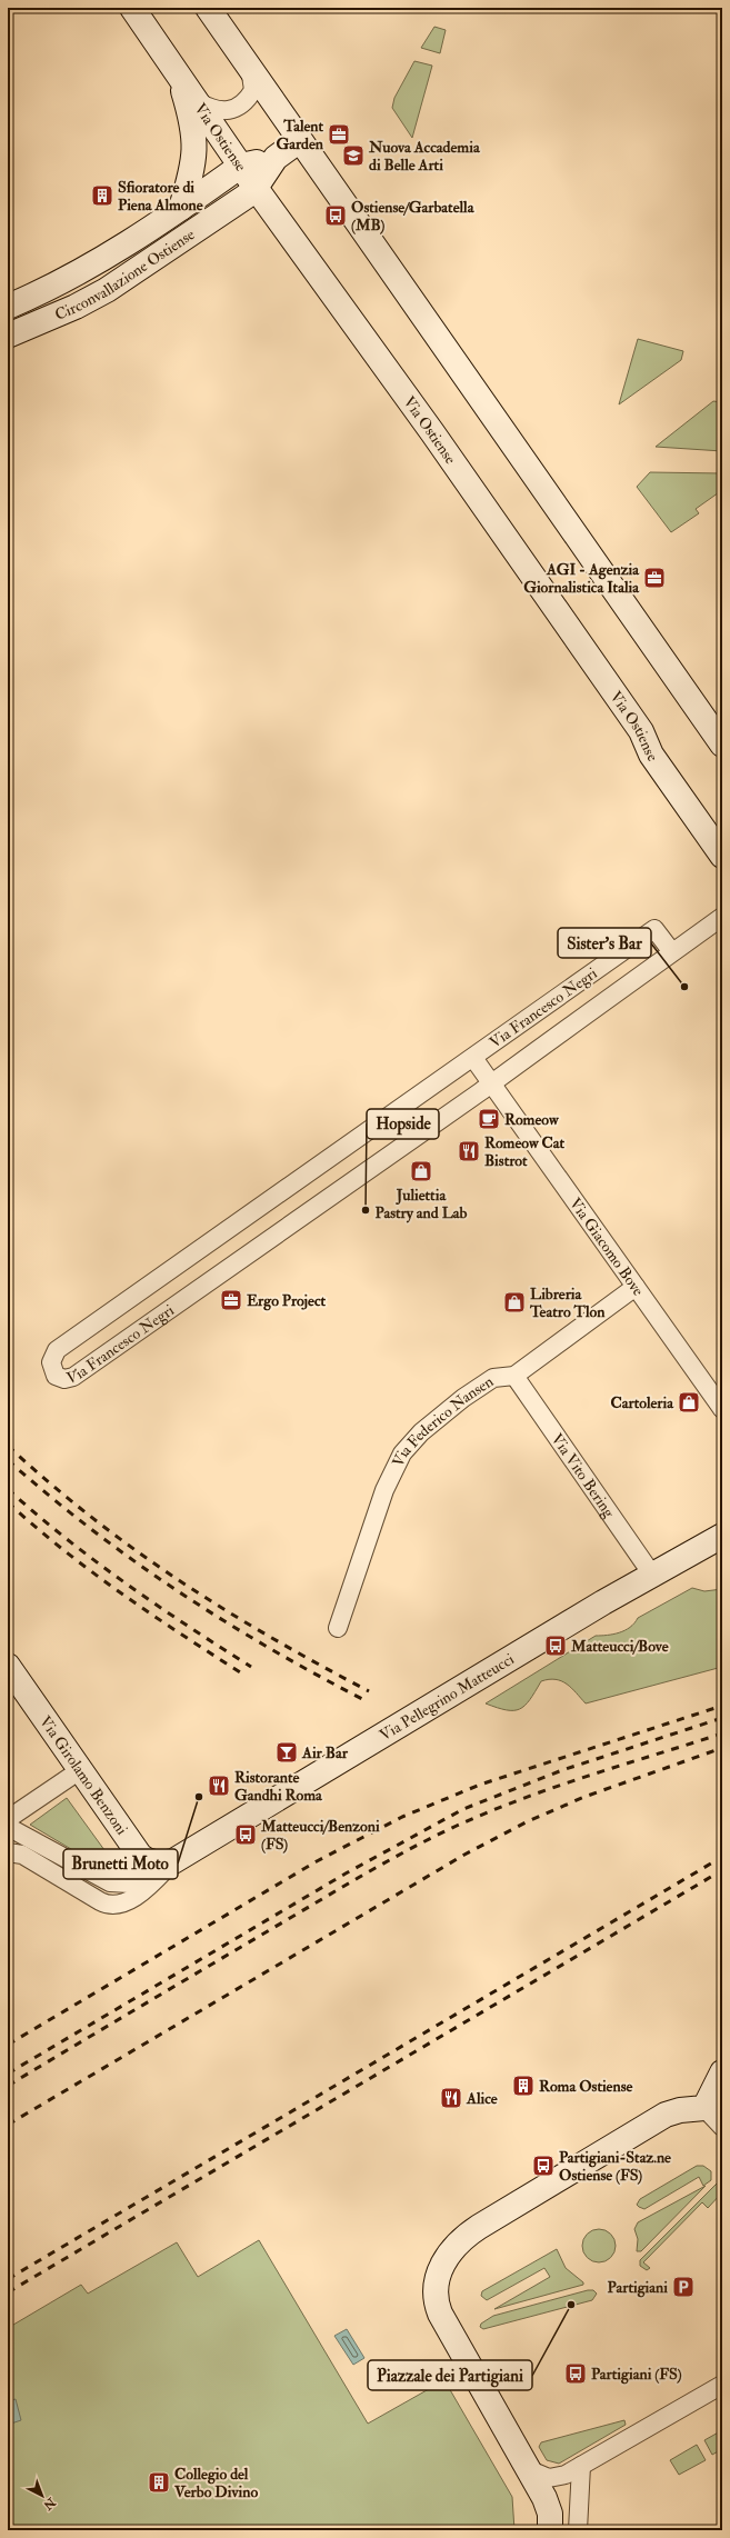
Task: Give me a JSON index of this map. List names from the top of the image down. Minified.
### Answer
{"streets":{"main road":["Via Ostiense","Circonvallazione Ostiense","Via Pellegrino Matteucci","Via Girolamo Benzoni"],"street":["Via Francesco Negri","Via Giacomo Bove","Via Federico Nansen","Via Vito Bering"]},"crossings":[["Via Ostiense","Circonvallazione Ostiense"],["Via Francesco Negri","Via Giacomo Bove"],["Via Giacomo Bove","Via Federico Nansen"],["Via Federico Nansen","Via Vito Bering"],["Via Vito Bering","Via Pellegrino Matteucci"],["Via Pellegrino Matteucci","Via Girolamo Benzoni"]],"places":{"office":["Talent Garden","AGI - Agenzia Giornalistica Italia","Ergo Project"],"school or university":["Nuova Accademia di Belle Arti"],"building":["Sfioratore di Piena Almone","Roma Ostiense","Collegio del Verbo Divino"],"bus stop":["Ostiense/Garbatella (MB)","Matteucci/Bove","Matteucci/Benzoni (FS)","Partigiani-Staz.ne Ostiense (FS)","Partigiani (FS)"],"other":["Sister’s Bar","Hopside","Brunetti Moto","Piazzale dei Partigiani"],"cafe":["Romeow"],"restaurant":["Romeow Cat Bistrot","Ristorante Gandhi Roma","Alice"],"shop":["Juliettia Pastry and Lab","Libreria Teatro Tlon","Cartoleria"],"bar":["Air Bar"],"parking":["Partigiani"]},"north":"bottom right"}
